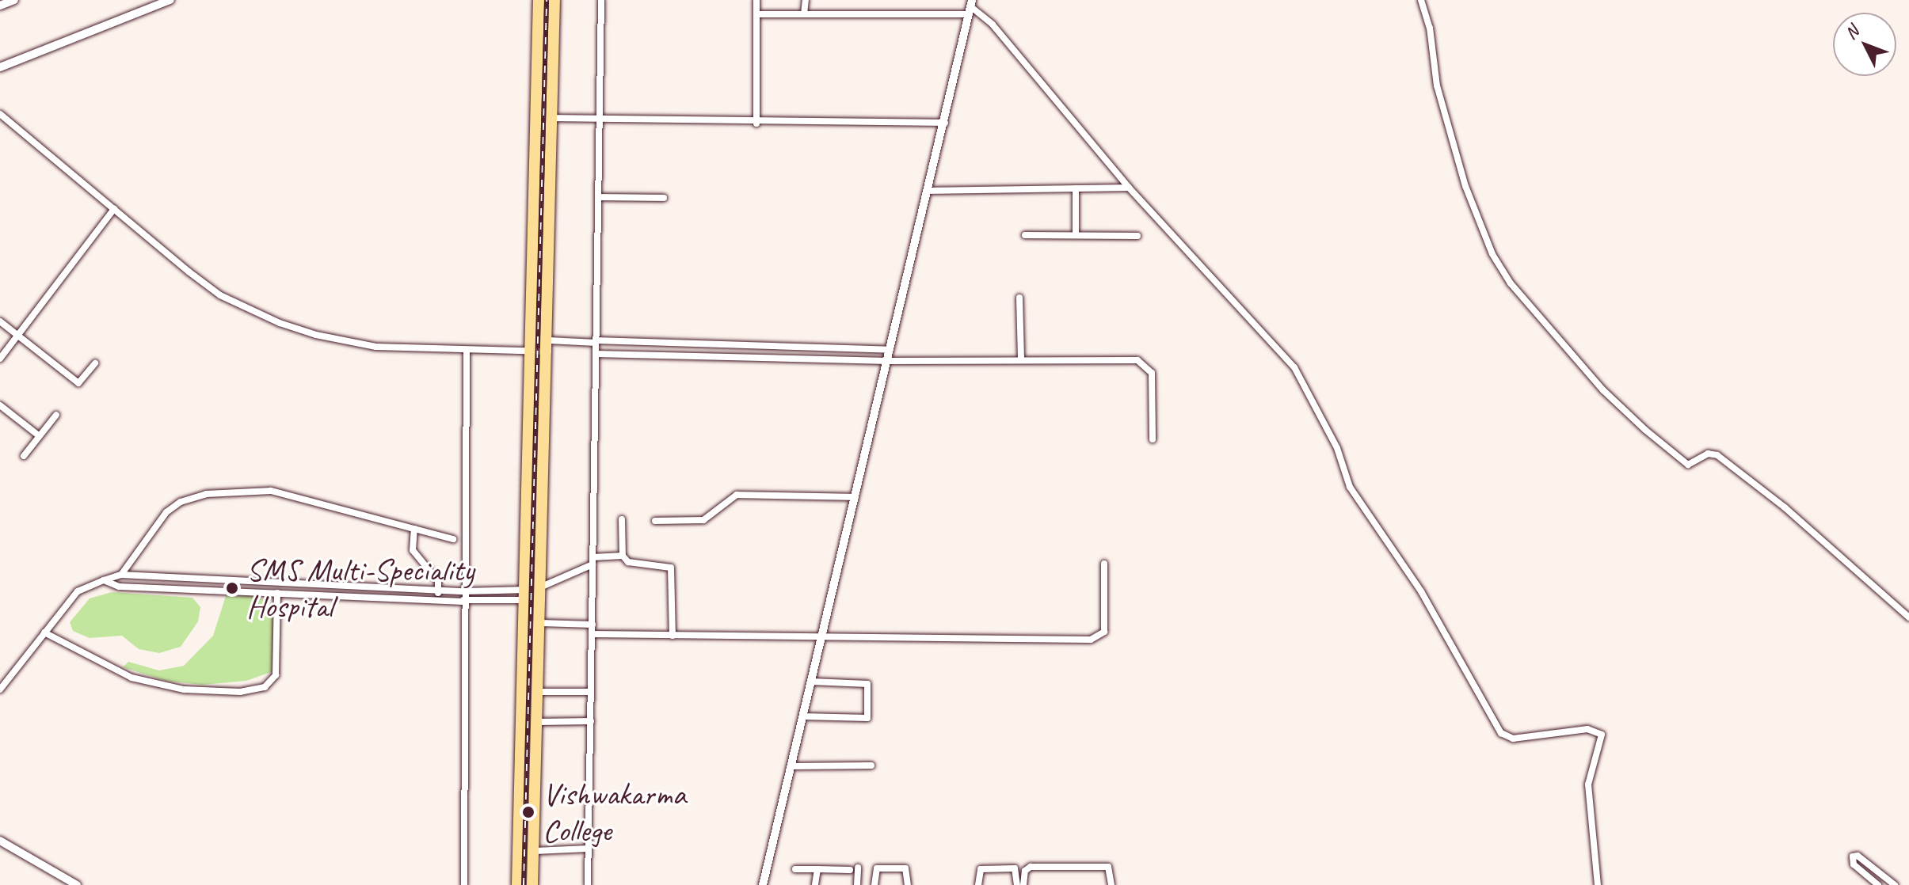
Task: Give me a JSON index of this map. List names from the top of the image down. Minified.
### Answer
{"places":["SMS Multi-Speciality Hospital","Vishwakarma College"],"north":"top left"}
